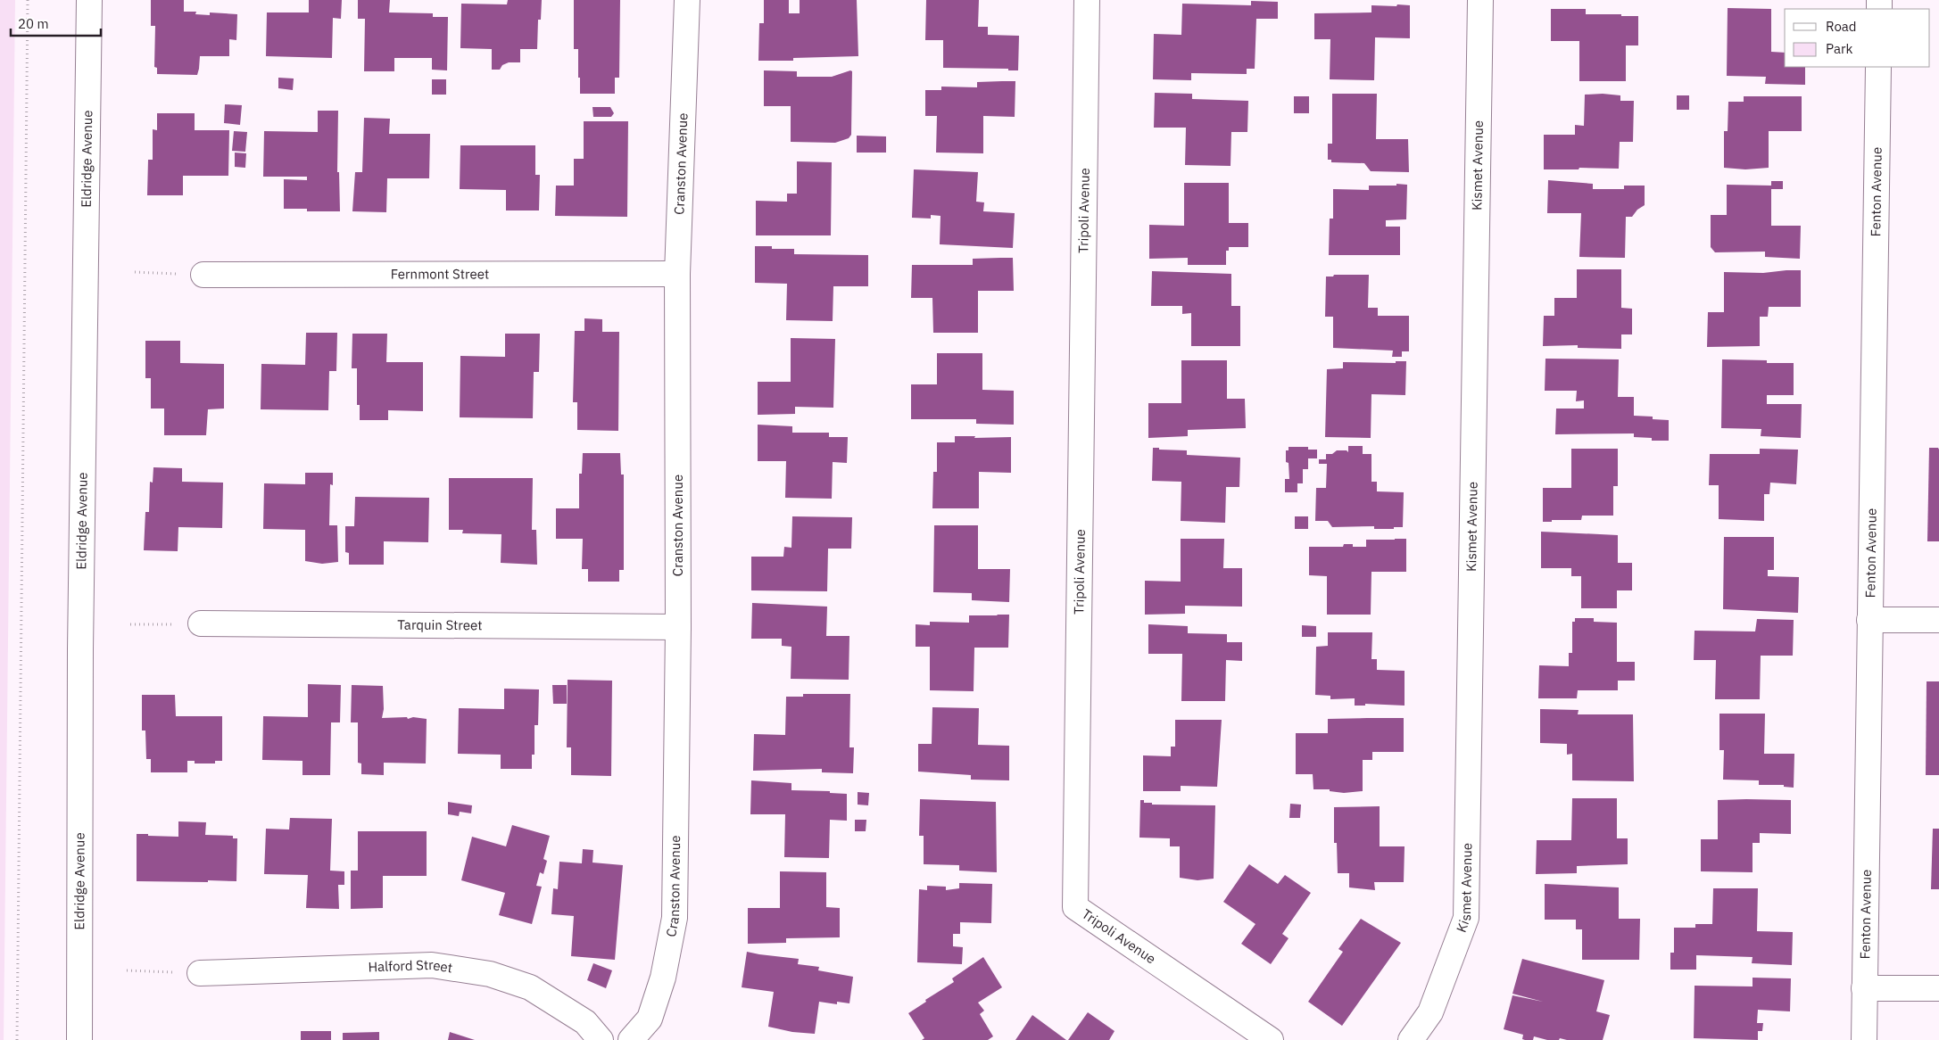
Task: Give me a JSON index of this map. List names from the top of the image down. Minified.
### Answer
{"streets":{"street":["Eldridge Avenue","Cranston Avenue","Kismet Avenue","Fenton Avenue","Tripoli Avenue","Fernmont Street","Tarquin Street","Halford Street"]},"crossings":[["Cranston Avenue","Fernmont Street"],["Cranston Avenue","Tarquin Street"]],"legend":["Road","Park"],"scale_bar":"20 m"}
